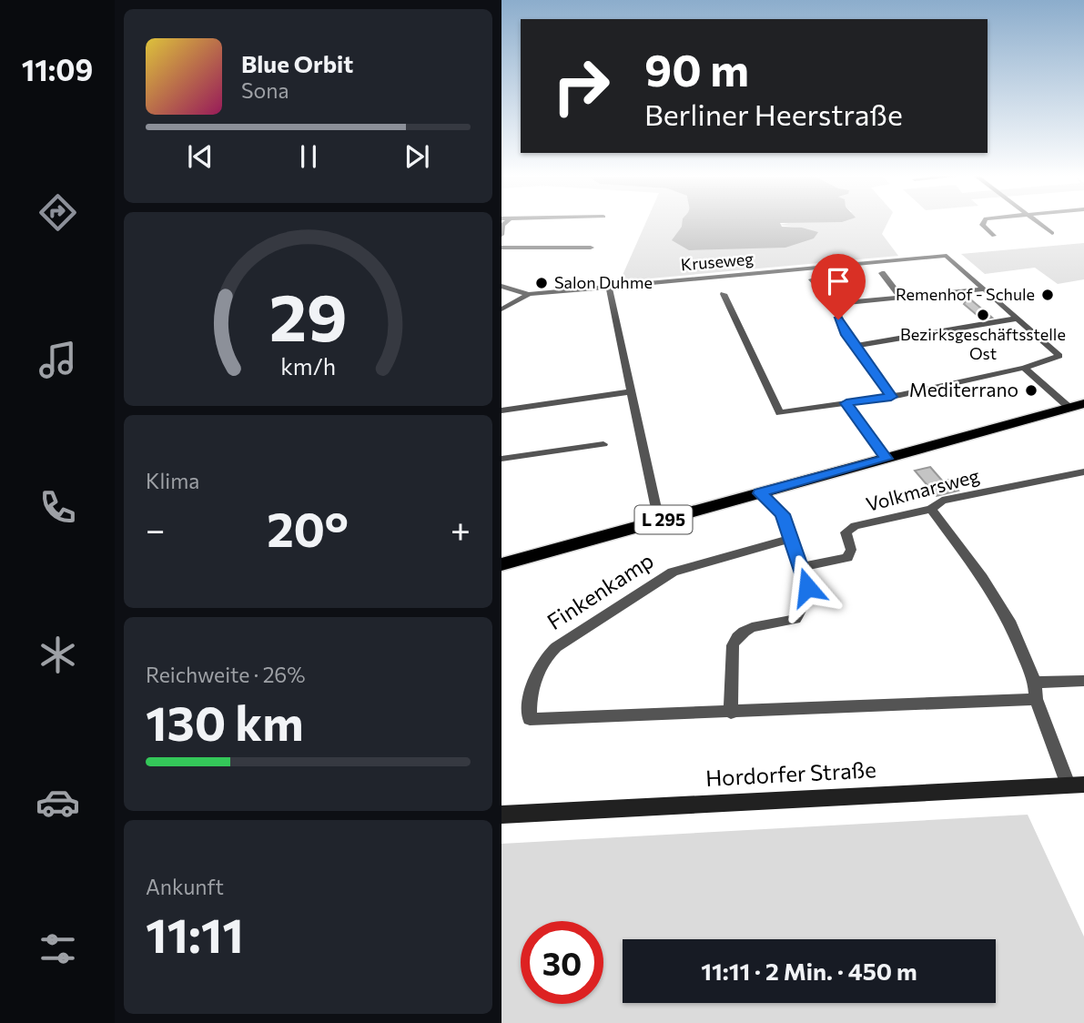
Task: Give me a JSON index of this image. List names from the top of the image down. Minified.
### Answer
{"streets":{"main road":["L 295","Hordorfer Straße"],"street":["Kruseweg","Volkmarsweg","Finkenkamp"]},"places":["Salon Duhme","Remenhof - Schule","Bezirksgeschäftsstelle Ost","Mediterrano"],"page":{"tabs":"11:09","turn":["90 m","Berliner Heerstraße"],"song":["Blue Orbit","Sona"],"tile":["Klima",["Reichweite · 26%","130 km"],["Ankunft","11:11"]],"heat":["−","20°","+"],"limit":"30","trip":"11:11 · 2 Min. · 450 m","gauge":["29","km/h"]}}
